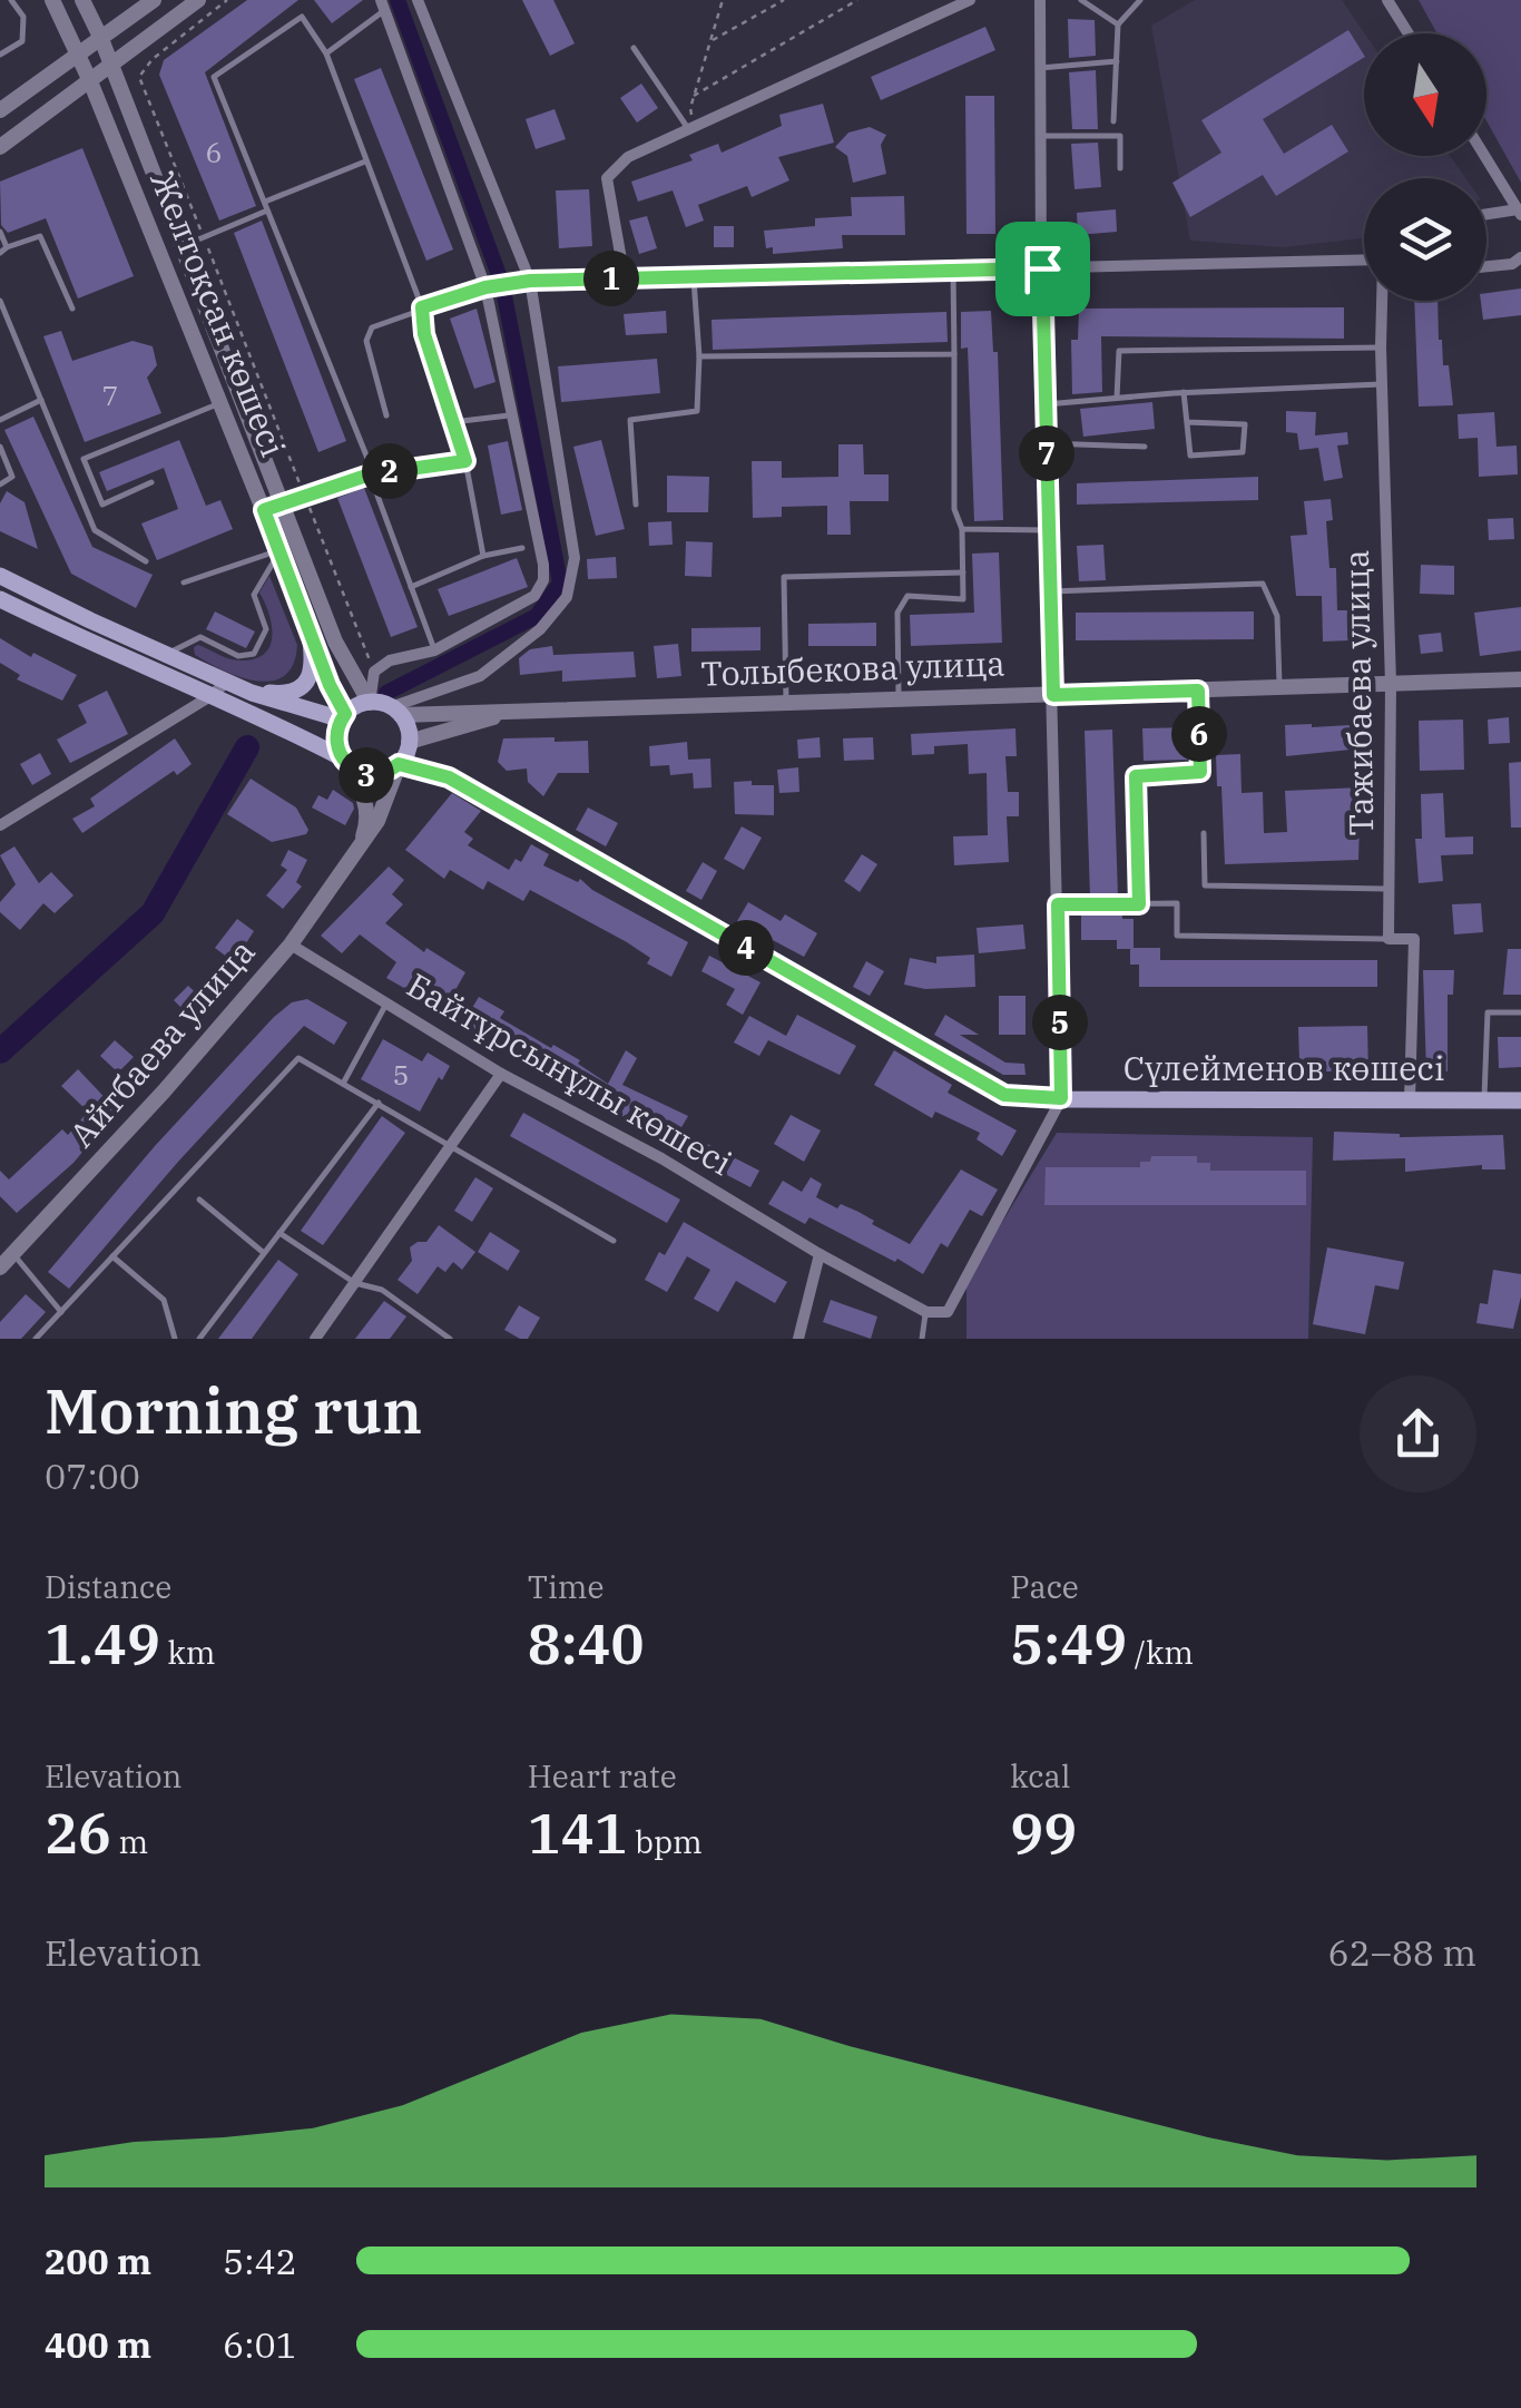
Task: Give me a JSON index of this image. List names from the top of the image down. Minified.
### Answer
{"streets":{"main road":["Сүлейменов көшесі"],"street":["Желтоқсан көшесі","Толыбекова улица","Тажибаева улица","Айтбаева улица","Байтұрсынұлы көшесі"]},"crossings":[["Желтоқсан көшесі","Айтбаева улица"],["Желтоқсан көшесі","Сүлейменов көшесі"],["Толыбекова улица","Тажибаева улица"],["Айтбаева улица","Сүлейменов көшесі"],["Айтбаева улица","Байтұрсынұлы көшесі"]],"house_numbers":["6","7","5"],"north":"bottom","page":{"pins":["1","7","2","6","3","4","5"],"heading":["Morning run","07:00"],"stats":[["Distance","1.49 km"],["Time","8:40"],["Pace","5:49 /km"],["Elevation","26 m"],["Heart rate","141 bpm"],["kcal","99"]],"chart":["Elevation","62–88 m"],"list":[{"name":"200 m","note":"5:42"},{"name":"400 m","note":"6:01"}]}}
